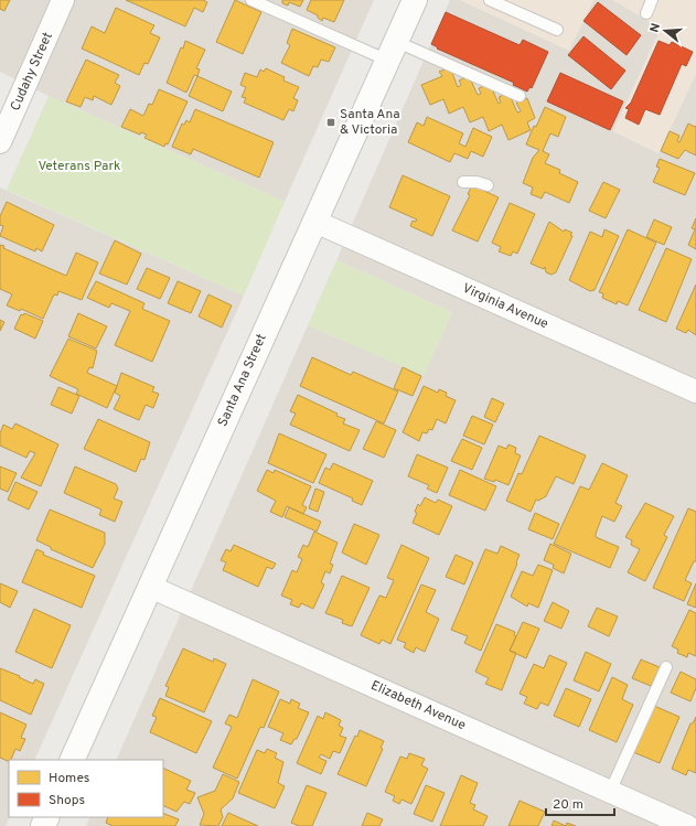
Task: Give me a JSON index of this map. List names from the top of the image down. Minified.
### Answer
{"streets":{"street":["Cudahy Street","Virginia Avenue","Santa Ana Street","Elizabeth Avenue"]},"crossings":[["Virginia Avenue","Santa Ana Street"],["Santa Ana Street","Elizabeth Avenue"]],"parks":["Veterans Park"],"places":{"transit":["Santa Ana & Victoria"]},"legend":["Homes","Shops"],"scale_bar":"20 m","north":"left"}
